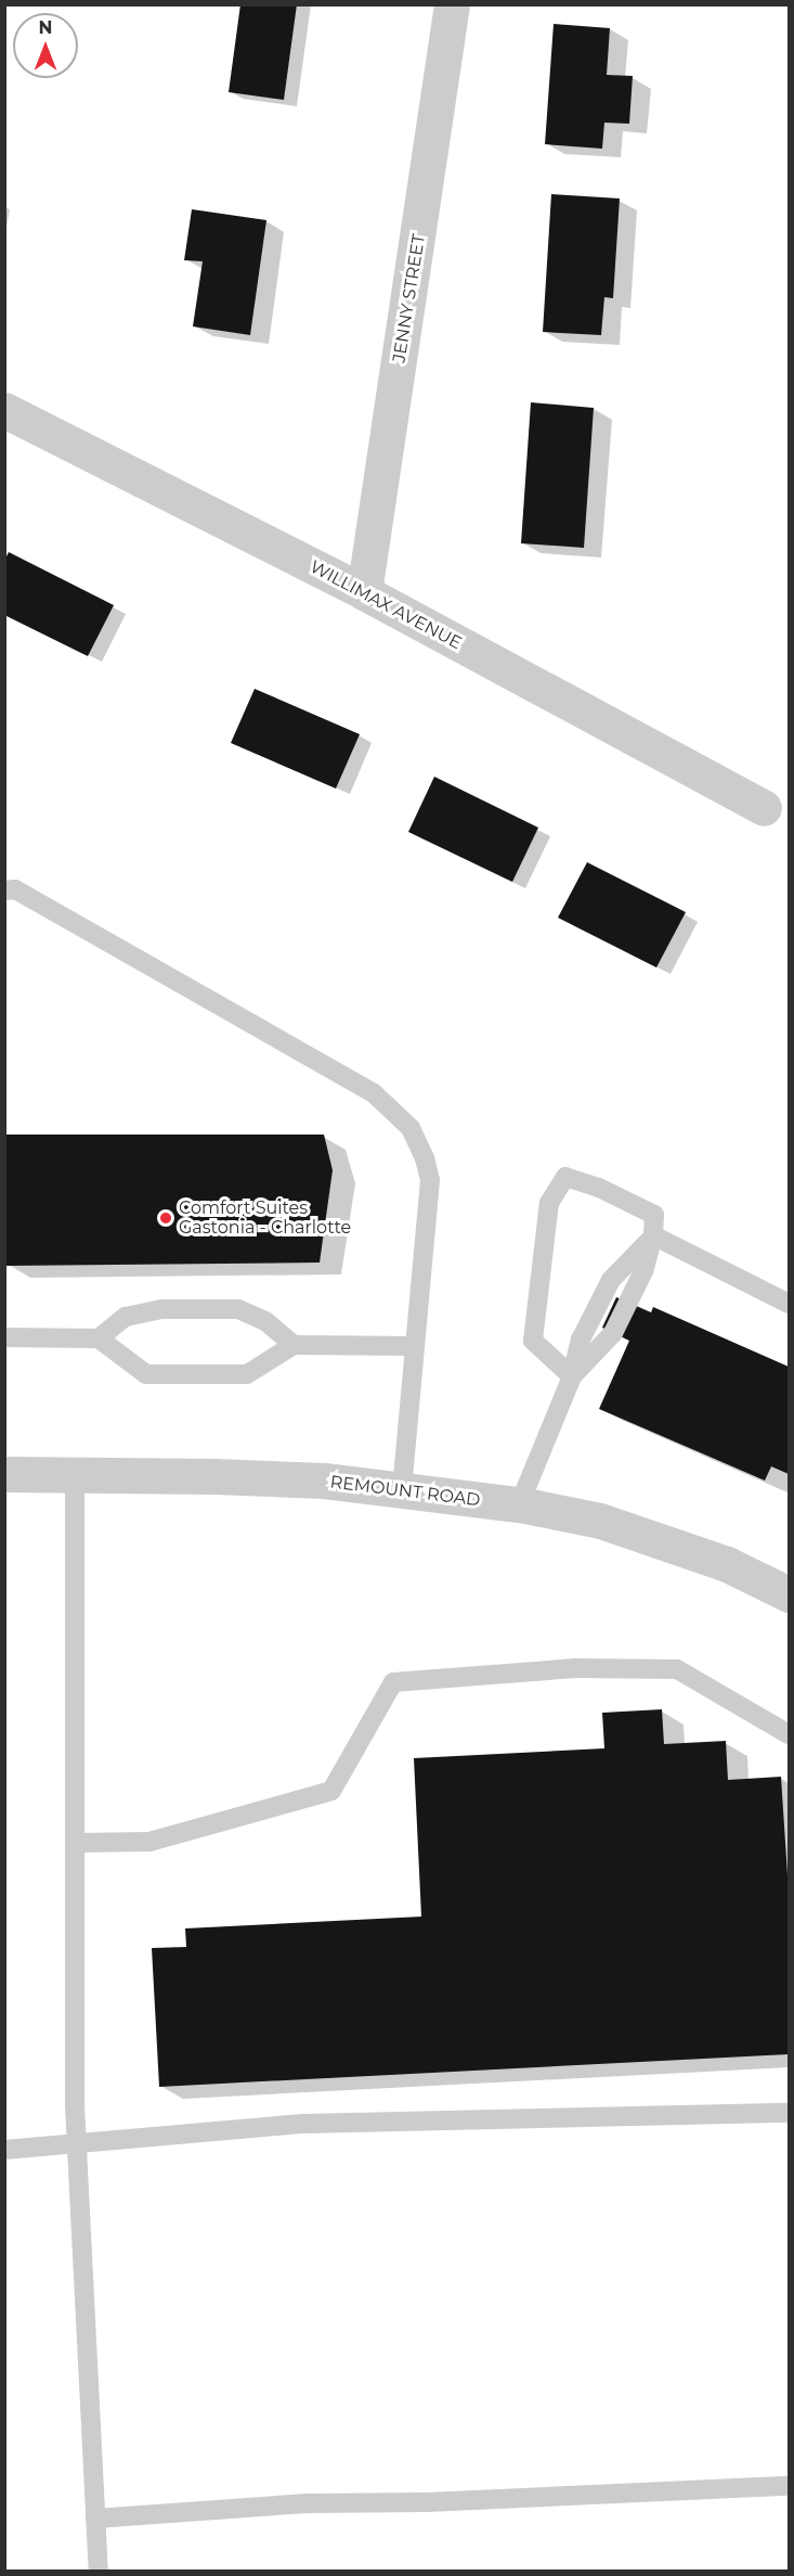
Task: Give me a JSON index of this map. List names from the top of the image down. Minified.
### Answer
{"streets":{"street":["JENNY STREET","WILLIMAX AVENUE","REMOUNT ROAD"]},"crossings":[["JENNY STREET","WILLIMAX AVENUE"]],"places":["Comfort Suites Gastonia - Charlotte"],"north":"top"}
